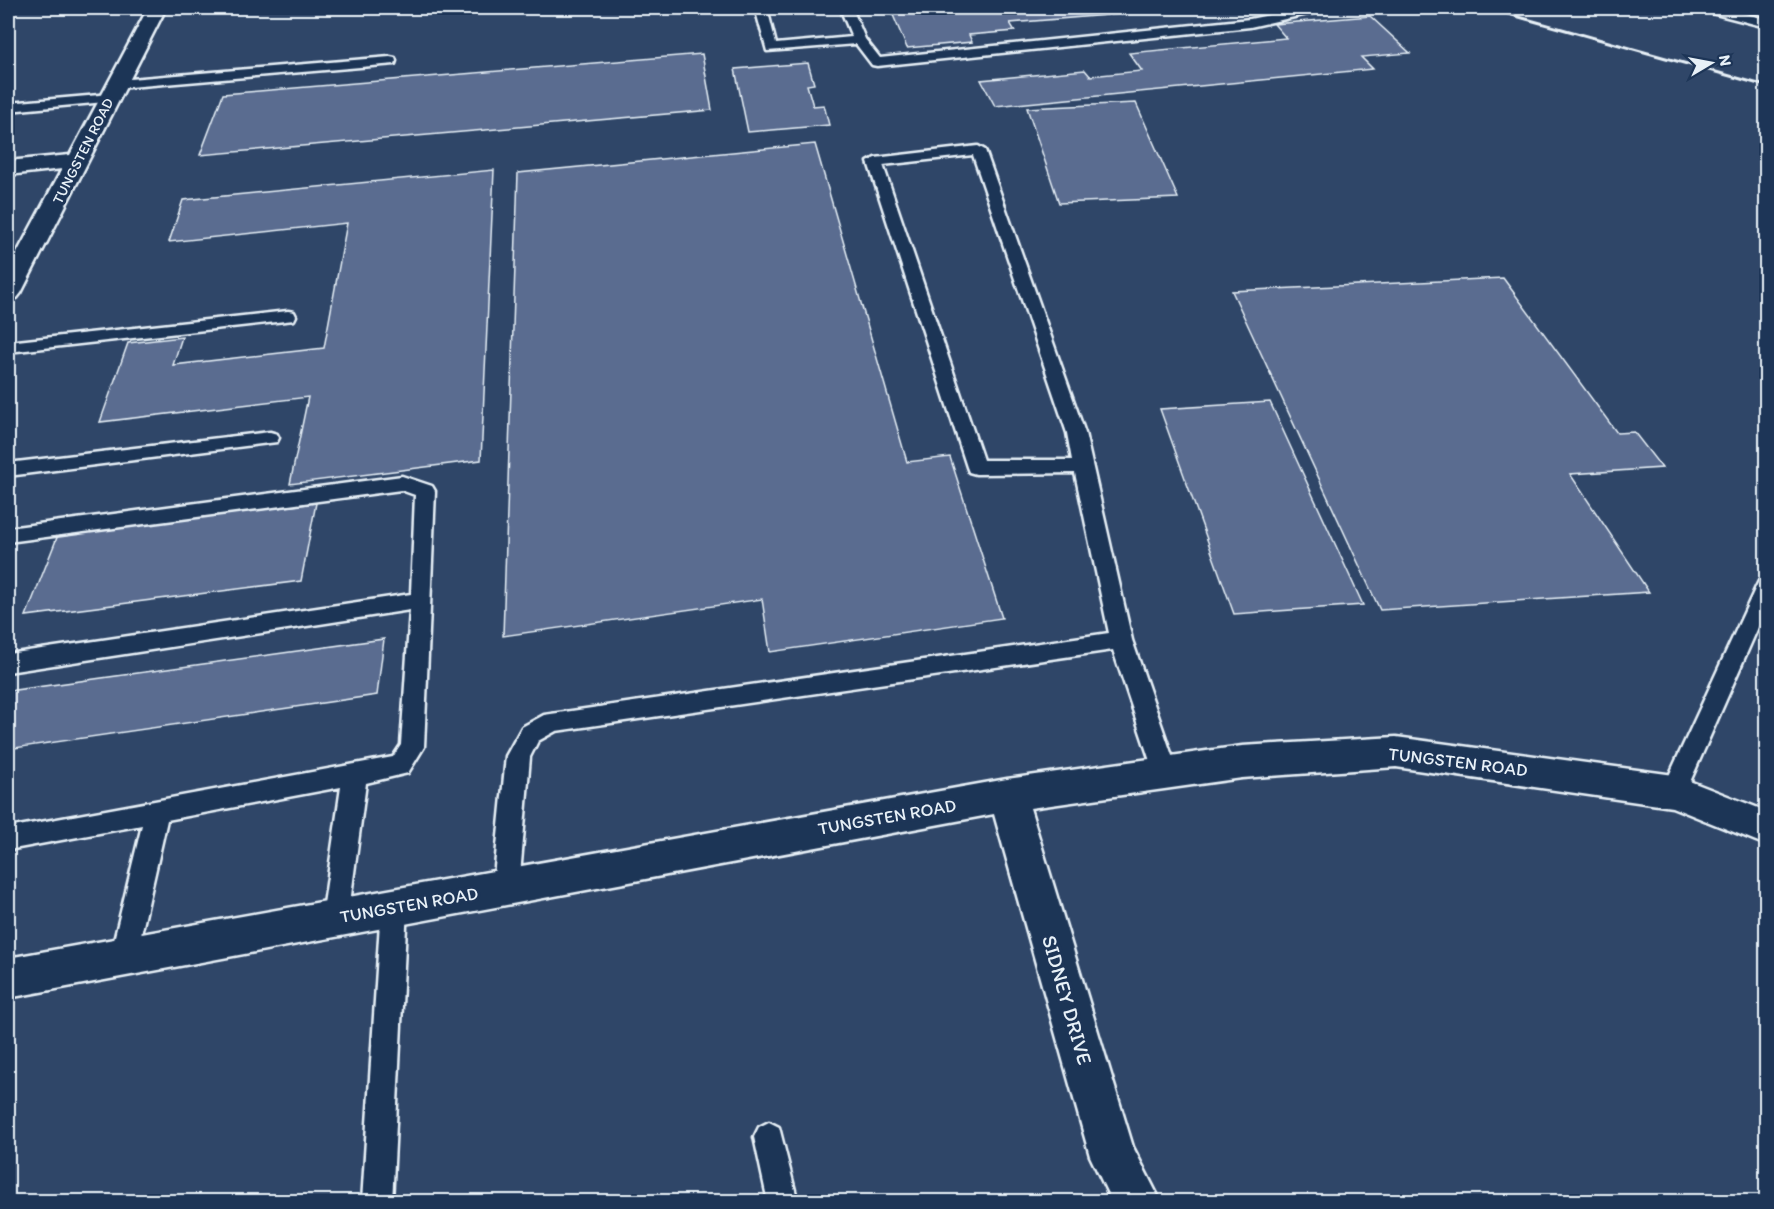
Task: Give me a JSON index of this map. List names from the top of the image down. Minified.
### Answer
{"streets":{"street":["TUNGSTEN ROAD","SIDNEY DRIVE"]},"crossings":[["TUNGSTEN ROAD","SIDNEY DRIVE"]],"north":"right"}
